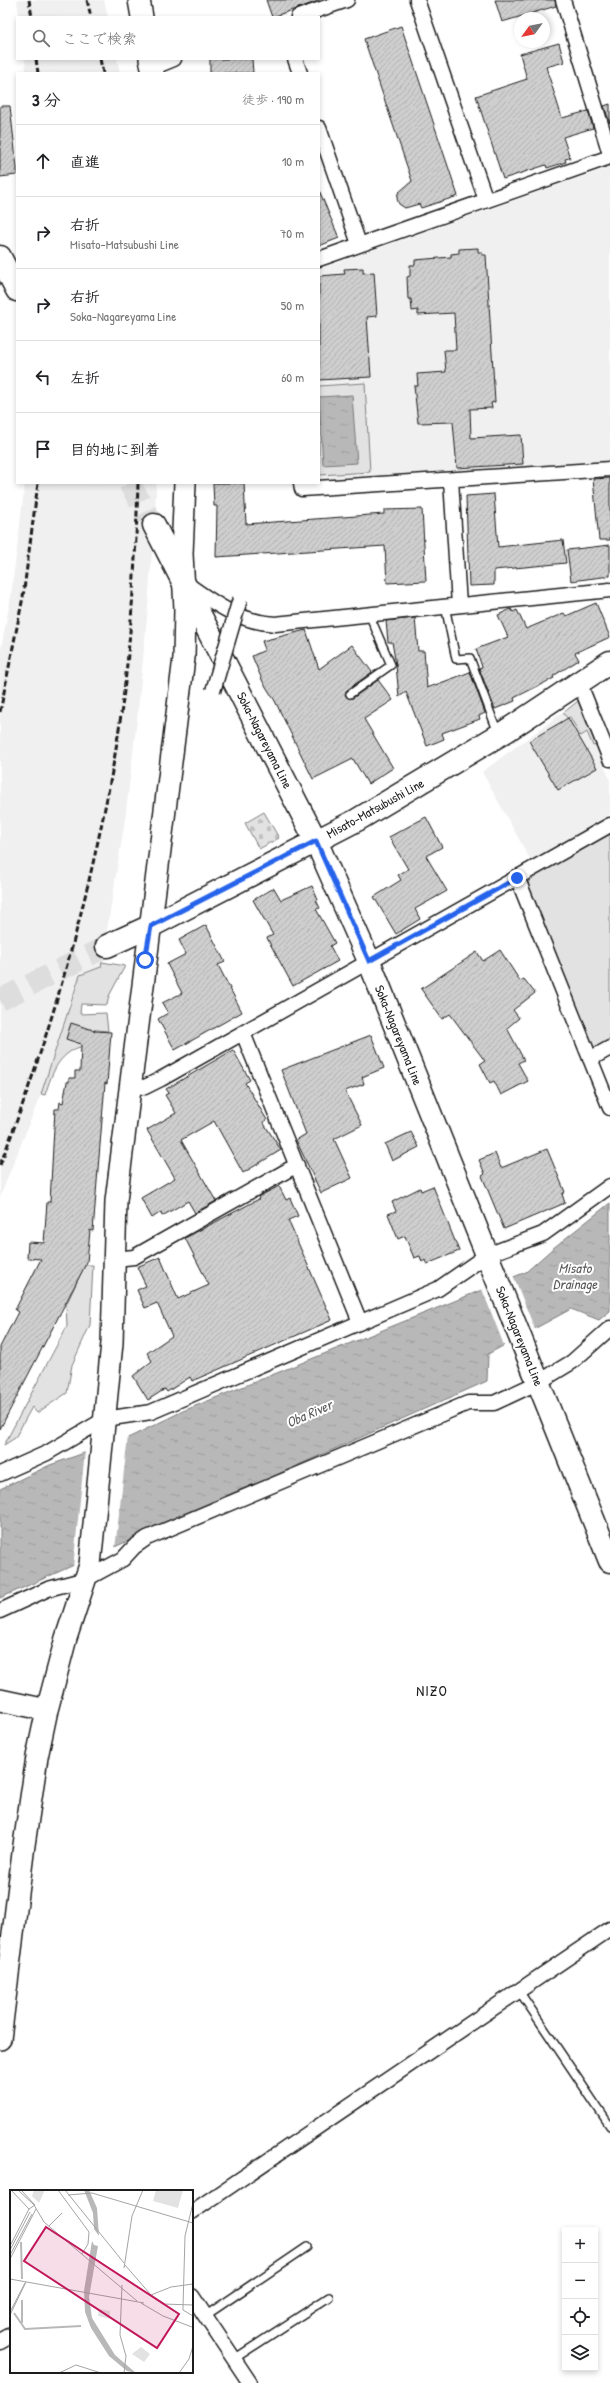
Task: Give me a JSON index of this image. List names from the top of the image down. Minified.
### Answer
{"streets":{"main road":["Soka-Nagareyama Line","Misato-Matsubushi Line"]},"crossings":[["Soka-Nagareyama Line","Misato-Matsubushi Line"]],"districts":["NIZO"],"water":["Misato Drainage","Oba River"],"north":"bottom left","page":{"search":"ここで検索","heading":["3 分","徒歩 · 190 m"],"list":[["直進","10 m"],["右折","Misato-Matsubushi Line","70 m"],["右折","Soka-Nagareyama Line","50 m"],["左折","60 m"],"目的地に到着"],"map_buttons":["+","−"]}}
